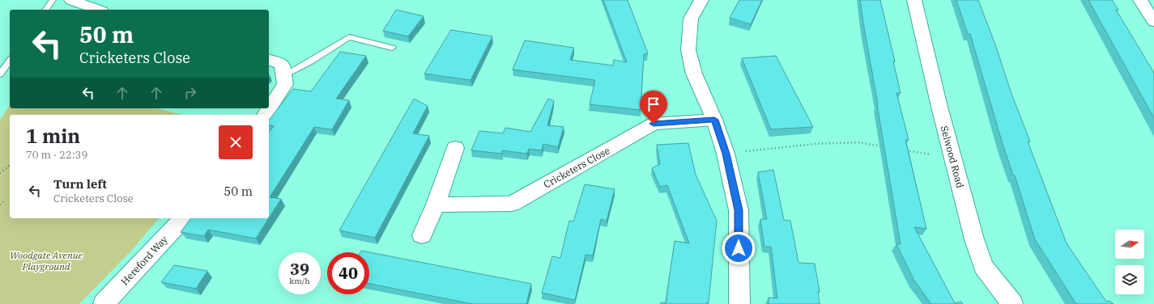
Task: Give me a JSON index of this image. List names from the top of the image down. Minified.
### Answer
{"streets":{"street":["Selwood Road","Cricketers Close","Hereford Way"]},"parks":["Woodgate Avenue Playground"],"north":"right","page":{"turn":["50 m","Cricketers Close"],"heading":["1 min","70 m · 22:39"],"list":[{"name":"Turn left","note":"Cricketers Close","value":"50 m"}],"speed":"39 km/h","limit":"40"}}
